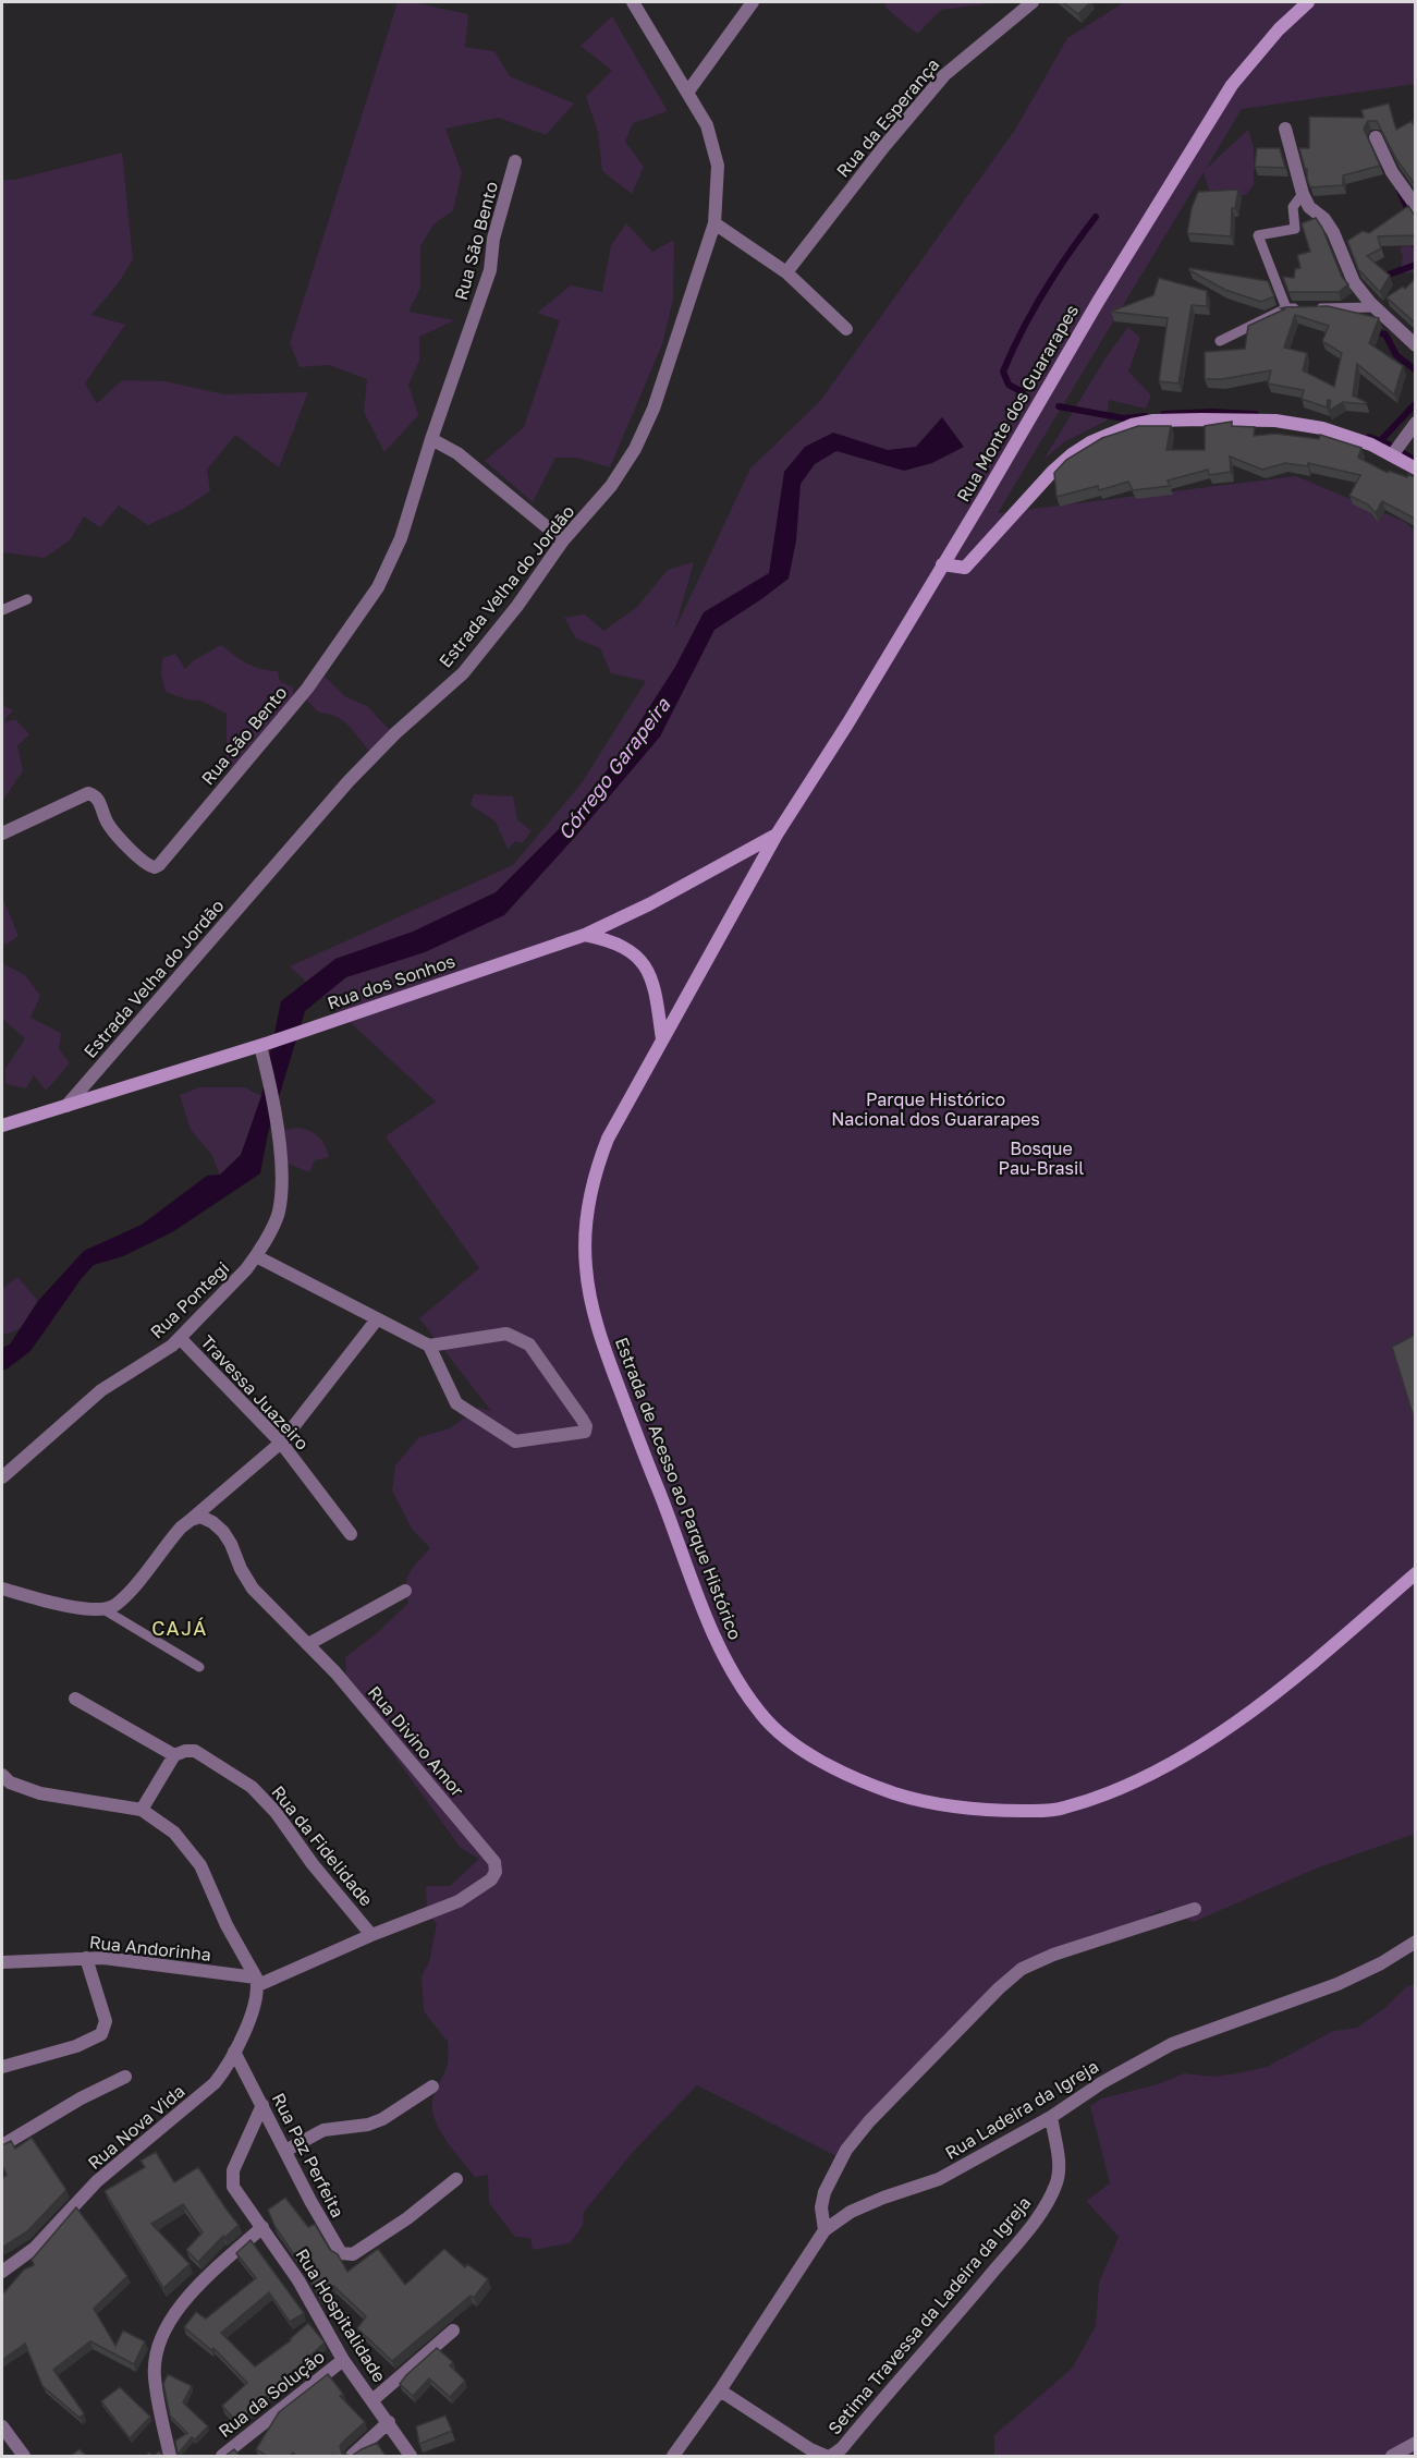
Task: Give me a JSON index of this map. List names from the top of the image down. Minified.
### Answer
{"streets":{"main road":["Rua Monte dos Guararapes","Rua dos Sonhos","Estrada de Acesso ao Parque Histórico"],"street":["Rua da Esperança","Rua São Bento","Estrada Velha do Jordão","Rua Pontegi","Travessa Juazeiro","Rua Divino Amor","Rua da Fidelidade","Rua Andorinha","Rua Ladeira da Igreja","Rua Nova Vida","Rua Paz Perfeita","Rua Hospitalidade","Setima Travessa da Ladeira da Igreja","Rua da Solução"]},"crossings":[["Rua Monte dos Guararapes","Rua dos Sonhos"],["Rua Monte dos Guararapes","Estrada de Acesso ao Parque Histórico"],["Estrada Velha do Jordão","Rua dos Sonhos"],["Rua dos Sonhos","Rua Pontegi"],["Rua dos Sonhos","Estrada de Acesso ao Parque Histórico"],["Rua Pontegi","Travessa Juazeiro"],["Rua Divino Amor","Rua da Fidelidade"],["Rua Andorinha","Rua Nova Vida"],["Rua Ladeira da Igreja","Setima Travessa da Ladeira da Igreja"],["Rua Nova Vida","Rua Paz Perfeita"],["Rua Paz Perfeita","Rua Hospitalidade"],["Rua Hospitalidade","Rua da Solução"]],"districts":["CAJÁ"],"water":["Córrego Garapeira"],"parks":["Parque Histórico Nacional dos Guararapes","Bosque Pau-Brasil"]}
